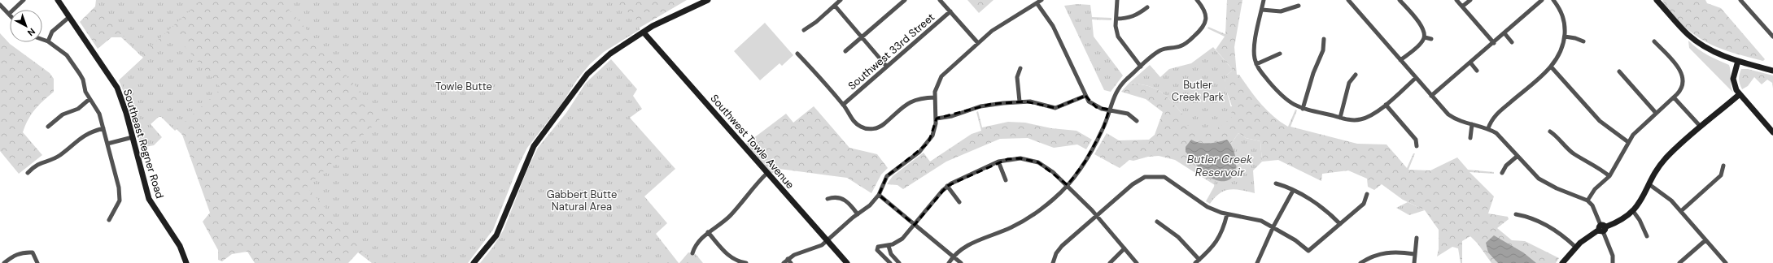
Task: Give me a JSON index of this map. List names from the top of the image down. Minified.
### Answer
{"streets":{"main road":["Southwest Towle Avenue","Southeast Regner Road"],"street":["Southwest 33rd Street"]},"water":["Butler Creek Reservoir"],"parks":["Butler Creek Park","Towle Butte","Gabbert Butte Natural Area"],"north":"bottom right"}
